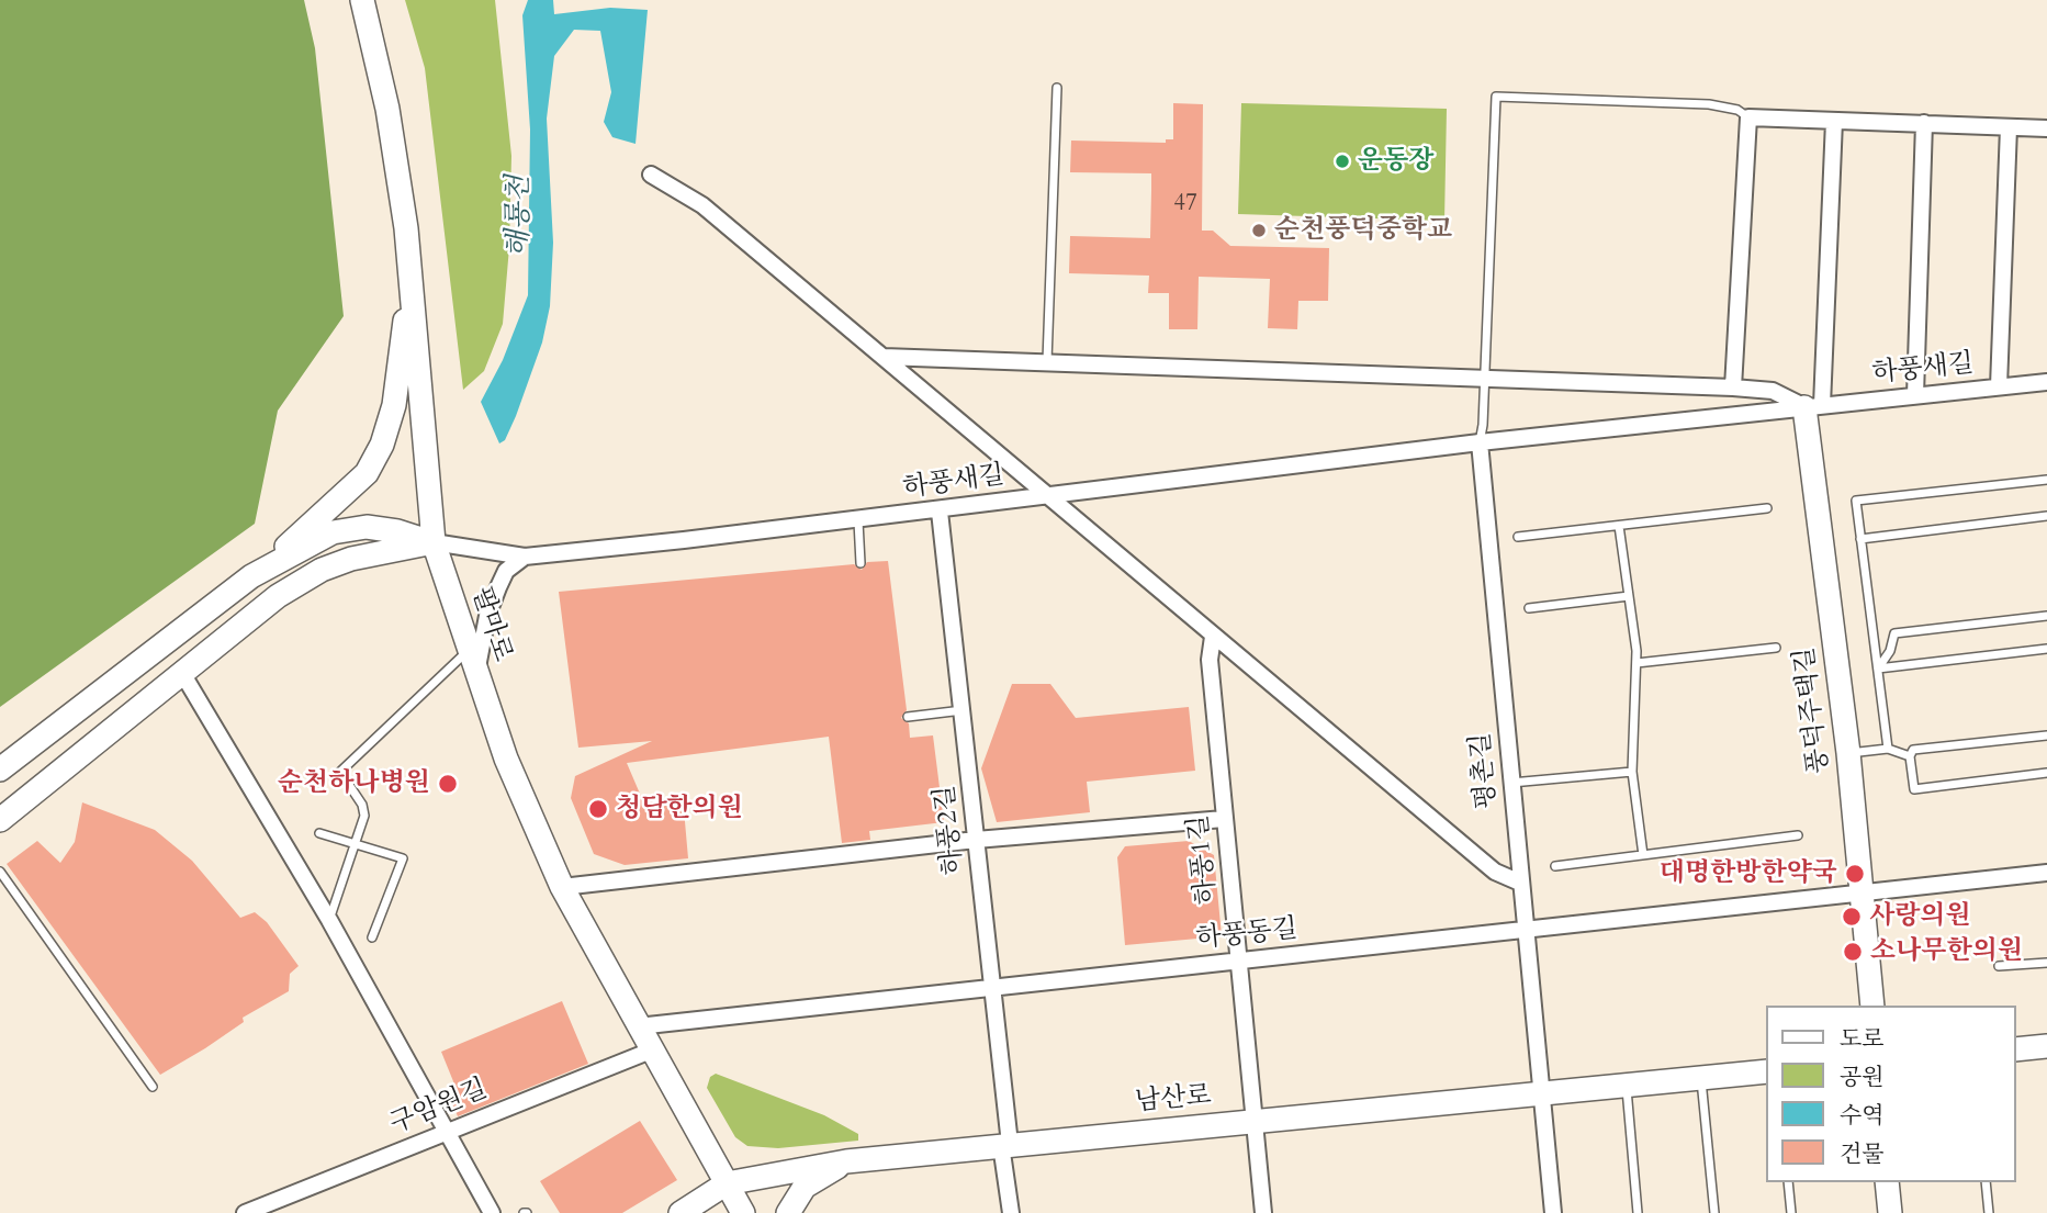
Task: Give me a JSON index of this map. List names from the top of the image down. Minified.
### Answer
{"streets":{"main road":["팔마로","풍덕주택길","남산로"],"street":["하풍새길","평촌길","하풍2길","하풍1길","하풍동길","구암원길"]},"crossings":[["하풍새길","팔마로"],["하풍새길","풍덕주택길"],["하풍새길","평촌길"],["하풍새길","하풍2길"],["팔마로","하풍동길"],["팔마로","남산로"],["팔마로","구암원길"],["풍덕주택길","하풍동길"],["평촌길","하풍동길"],["평촌길","남산로"],["하풍2길","하풍동길"],["하풍2길","남산로"],["하풍1길","하풍동길"],["하풍1길","남산로"]],"water":["해룡천"],"places":["운동장","순천풍덕중학교","순천하나병원","청담한의원","대명한방한약국","사랑의원","소나무한의원"],"house_numbers":["47"],"legend":["도로","공원","수역","건물"]}
